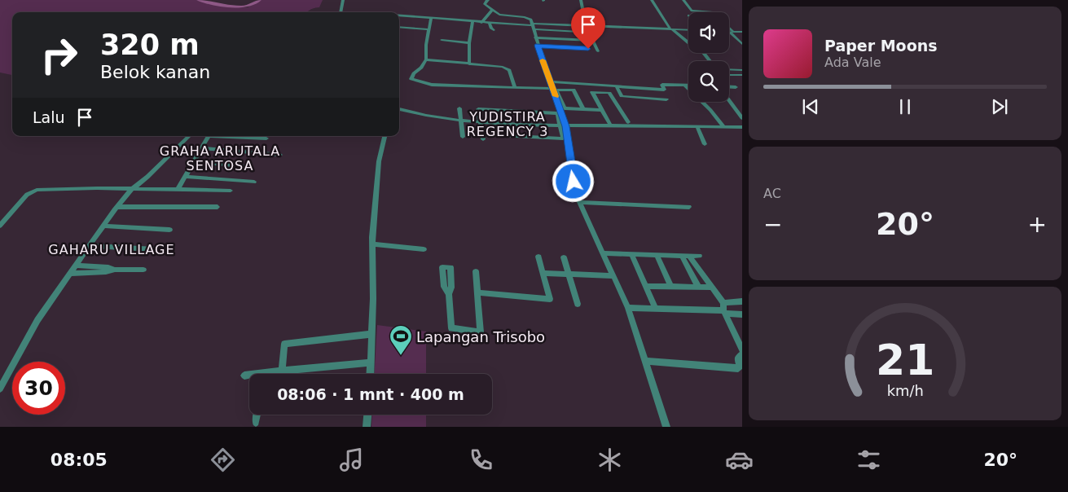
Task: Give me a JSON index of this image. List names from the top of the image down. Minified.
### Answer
{"districts":["YUDISTIRA REGENCY 3","GRAHA ARUTALA SENTOSA","GAHARU VILLAGE"],"places":{"sports":["Lapangan Trisobo"]},"page":{"turn":["320 m","Belok kanan"],"song":["Paper Moons","Ada Vale"],"then":"Lalu","tile":"AC","heat":["−","20°","+"],"limit":"30","trip":"08:06 · 1 mnt · 400 m","tabs":["08:05","20°"],"gauge":["21","km/h"]}}
